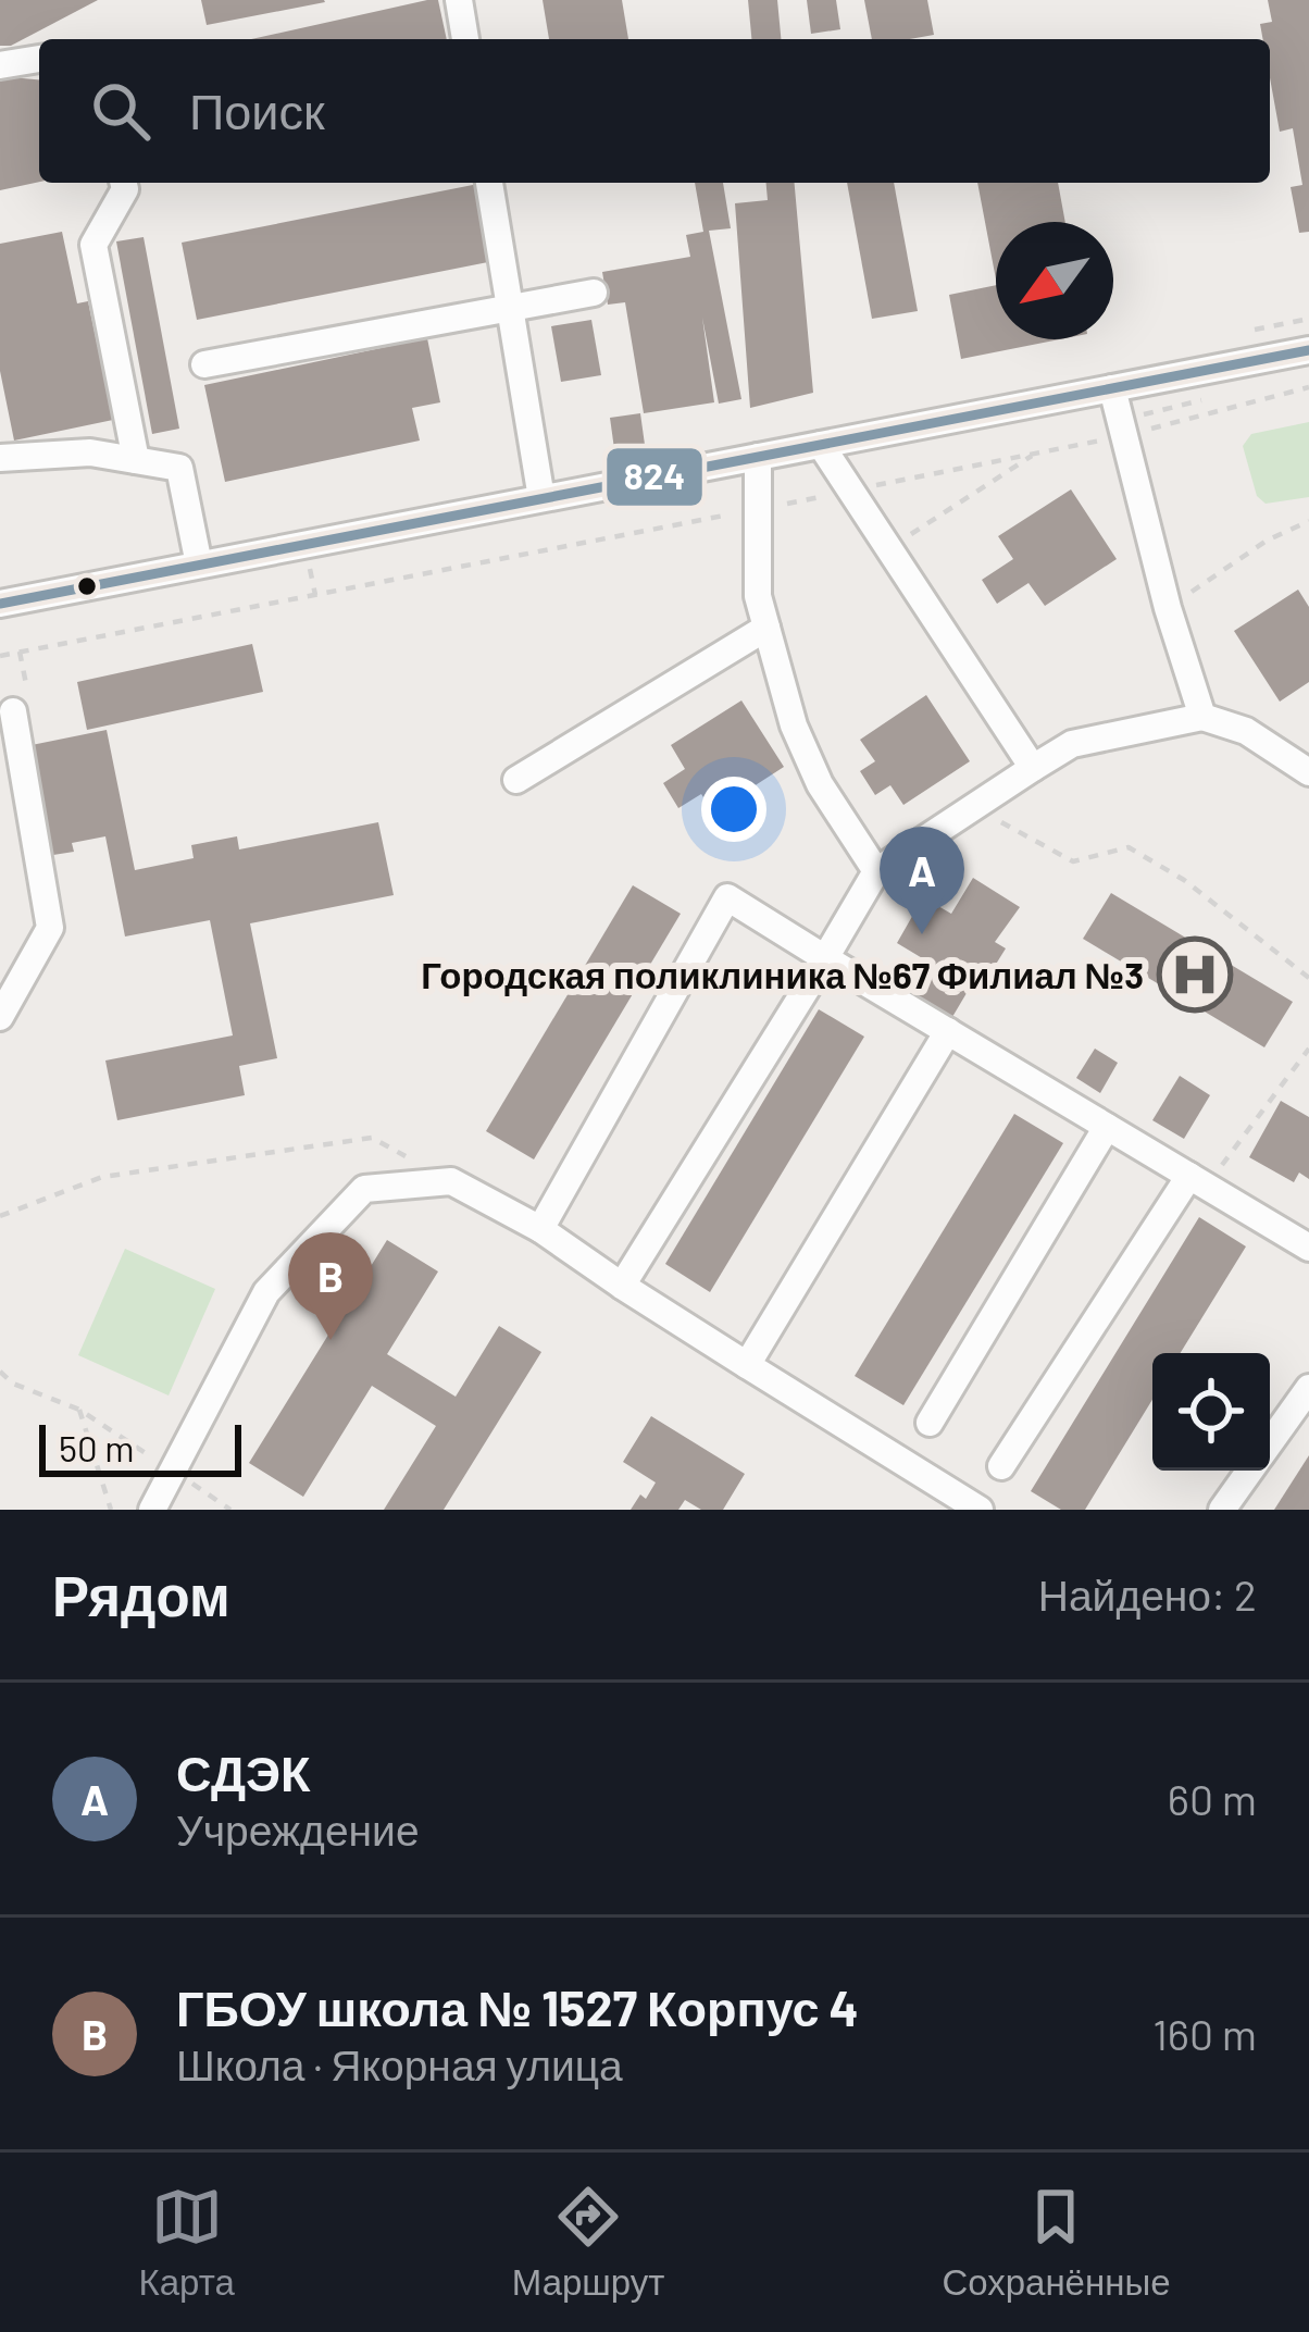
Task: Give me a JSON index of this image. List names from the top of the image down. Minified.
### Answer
{"places":{"hospital":["Городская поликлиника №67 Филиал №3"]},"lines":["transit line 824"],"scale_bar":"50 m","north":"bottom left","page":{"search":"Поиск","pins":["A","B"],"scale":"50 m","heading":["Рядом","Найдено: 2"],"list":[{"mark":"A","name":"СДЭК","note":"Учреждение","value":"60 m"},{"mark":"B","name":"ГБОУ школа № 1527 Корпус 4","note":"Школа · Якорная улица","value":"160 m"}],"nav":["Карта","Маршрут","Сохранённые"]}}
